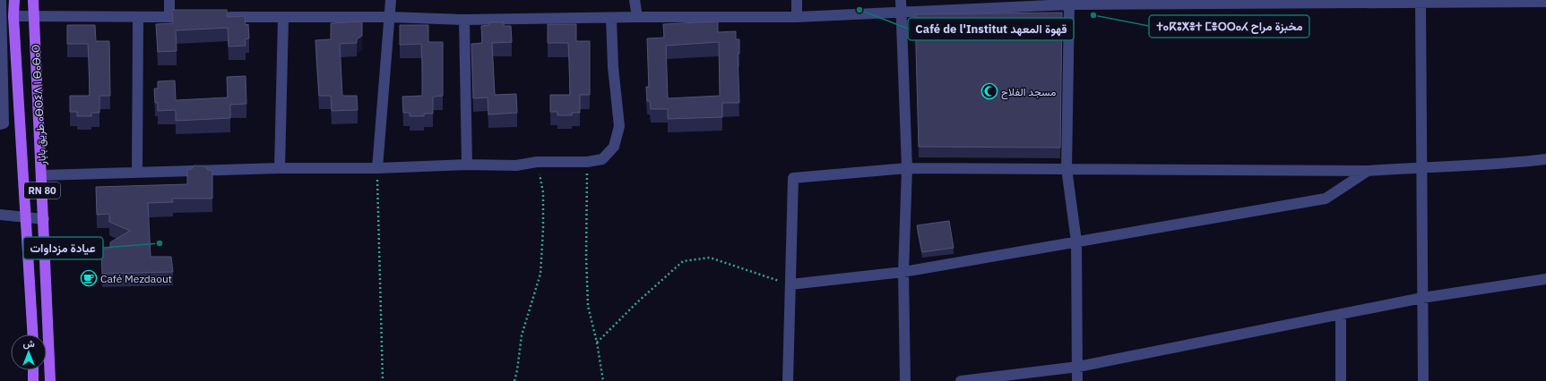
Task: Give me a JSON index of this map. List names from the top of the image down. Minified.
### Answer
{"streets":{"main road":["طريق بابار ⴰⴱⵔⵉⴷ ⵏ ⴱⴰⴱⴰⵔ","RN 80"]},"places":{"other":["Café de l'Institut قهوة المعهد","ⵜⴰⴽⵓⵅⴻⵜ ⵎⴻⵔⵔⴰⵃ مخبزة مراح","عيادة مزداوات"],"mosque":["مسجد الفلاح"],"cafe":["Café Mezdaout"]},"north":"top"}
